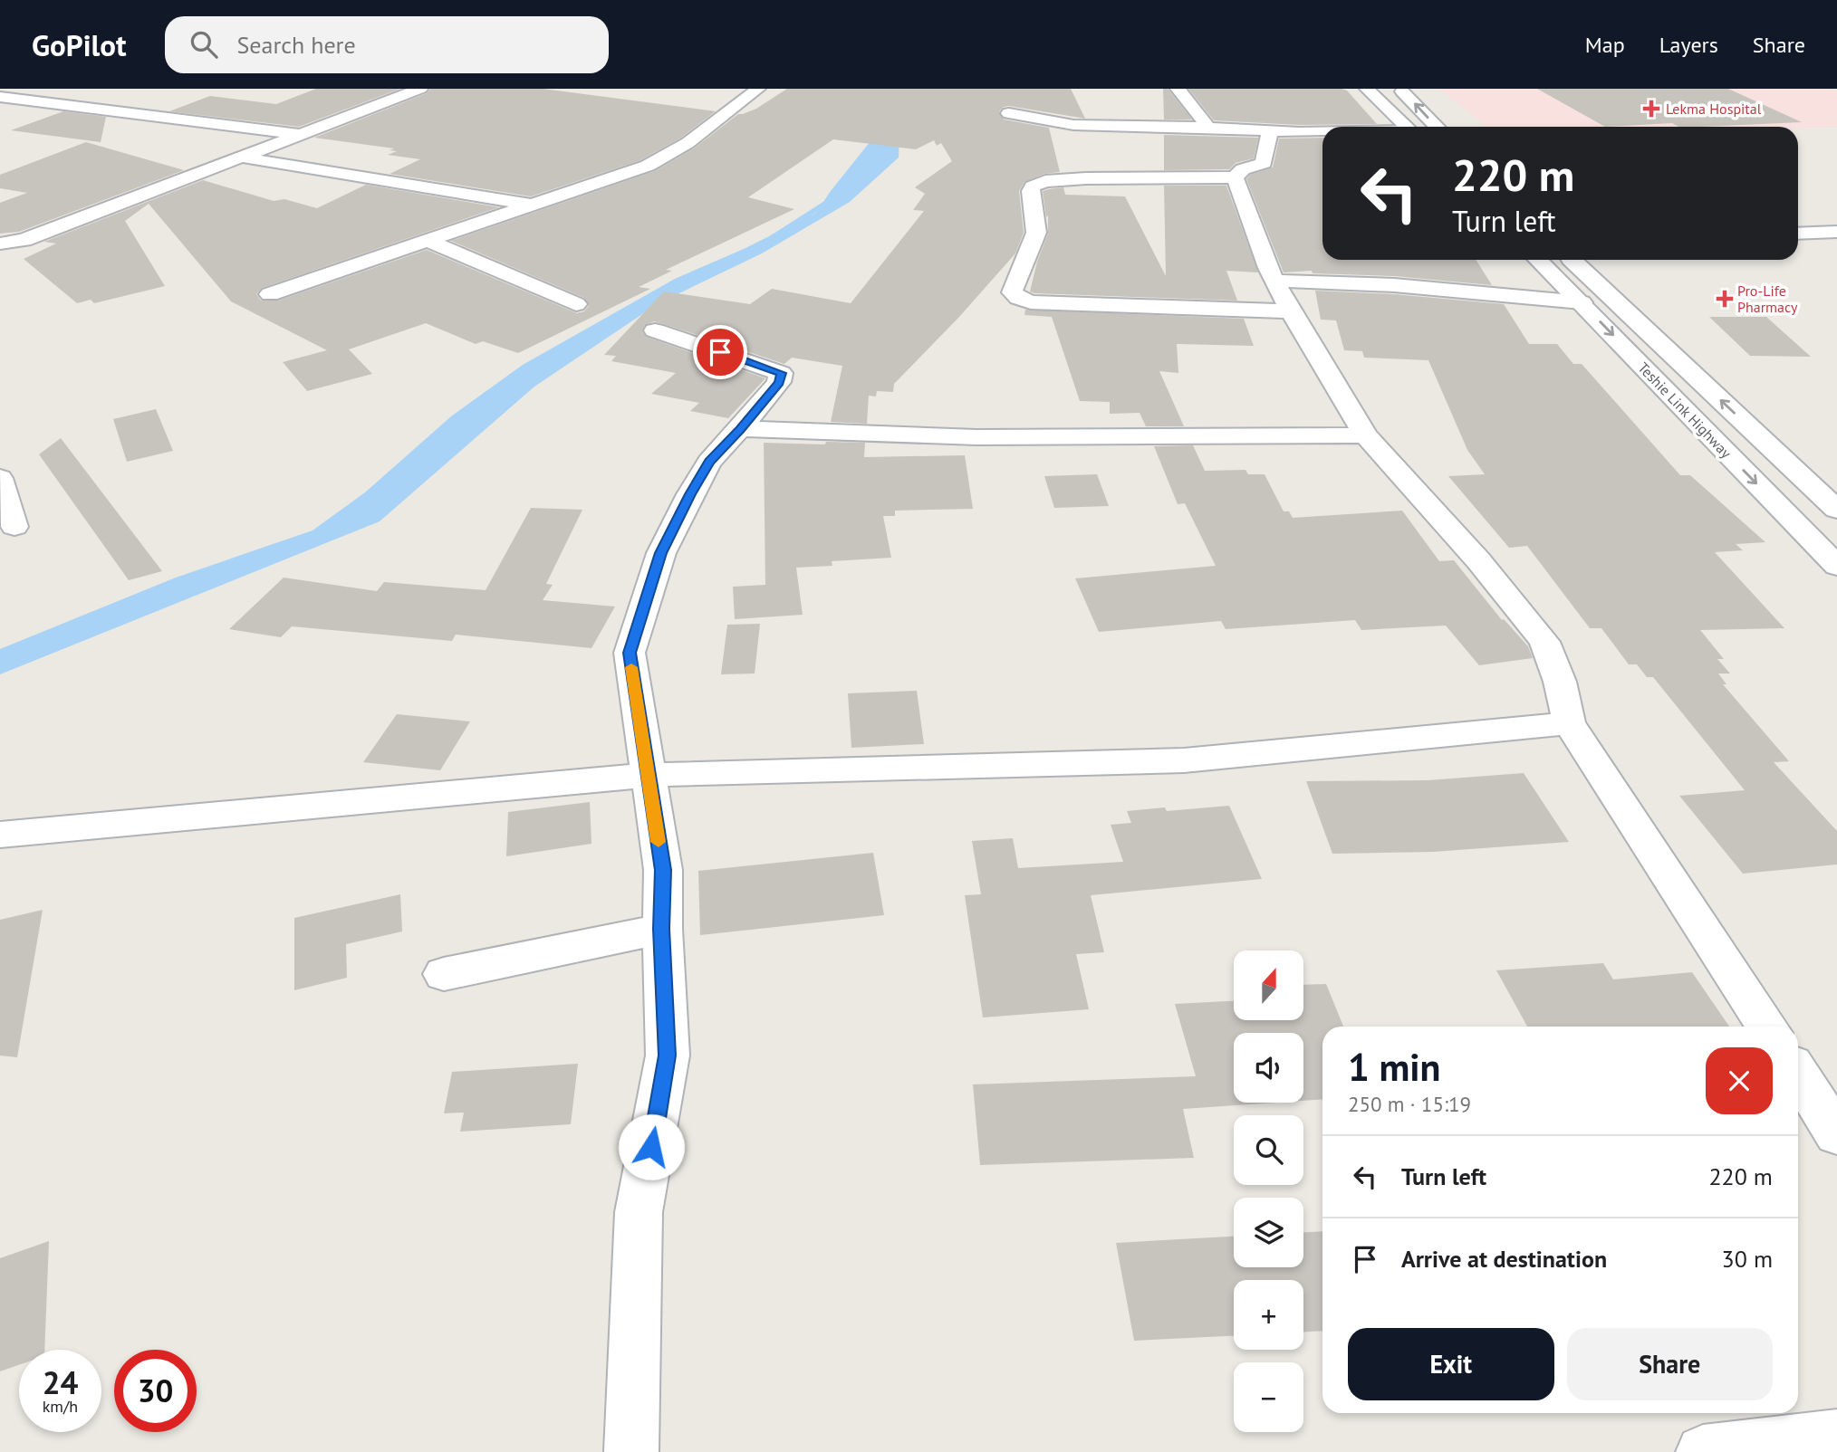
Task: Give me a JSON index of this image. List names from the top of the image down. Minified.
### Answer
{"streets":{"street":["Teshie Link Highway"]},"places":{"health":["Lekma Hospital","Pro-Life Pharmacy"]},"north":"top","page":{"header":"GoPilot","search":"Search here","nav":["Map","Layers","Share"],"turn":["220 m","Turn left"],"map_buttons":["+","−"],"heading":["1 min","250 m · 15:19"],"list":[{"name":"Turn left","value":"220 m"},{"name":"Arrive at destination","value":"30 m"}],"buttons":["Exit","Share"],"speed":"24 km/h","limit":"30"}}
